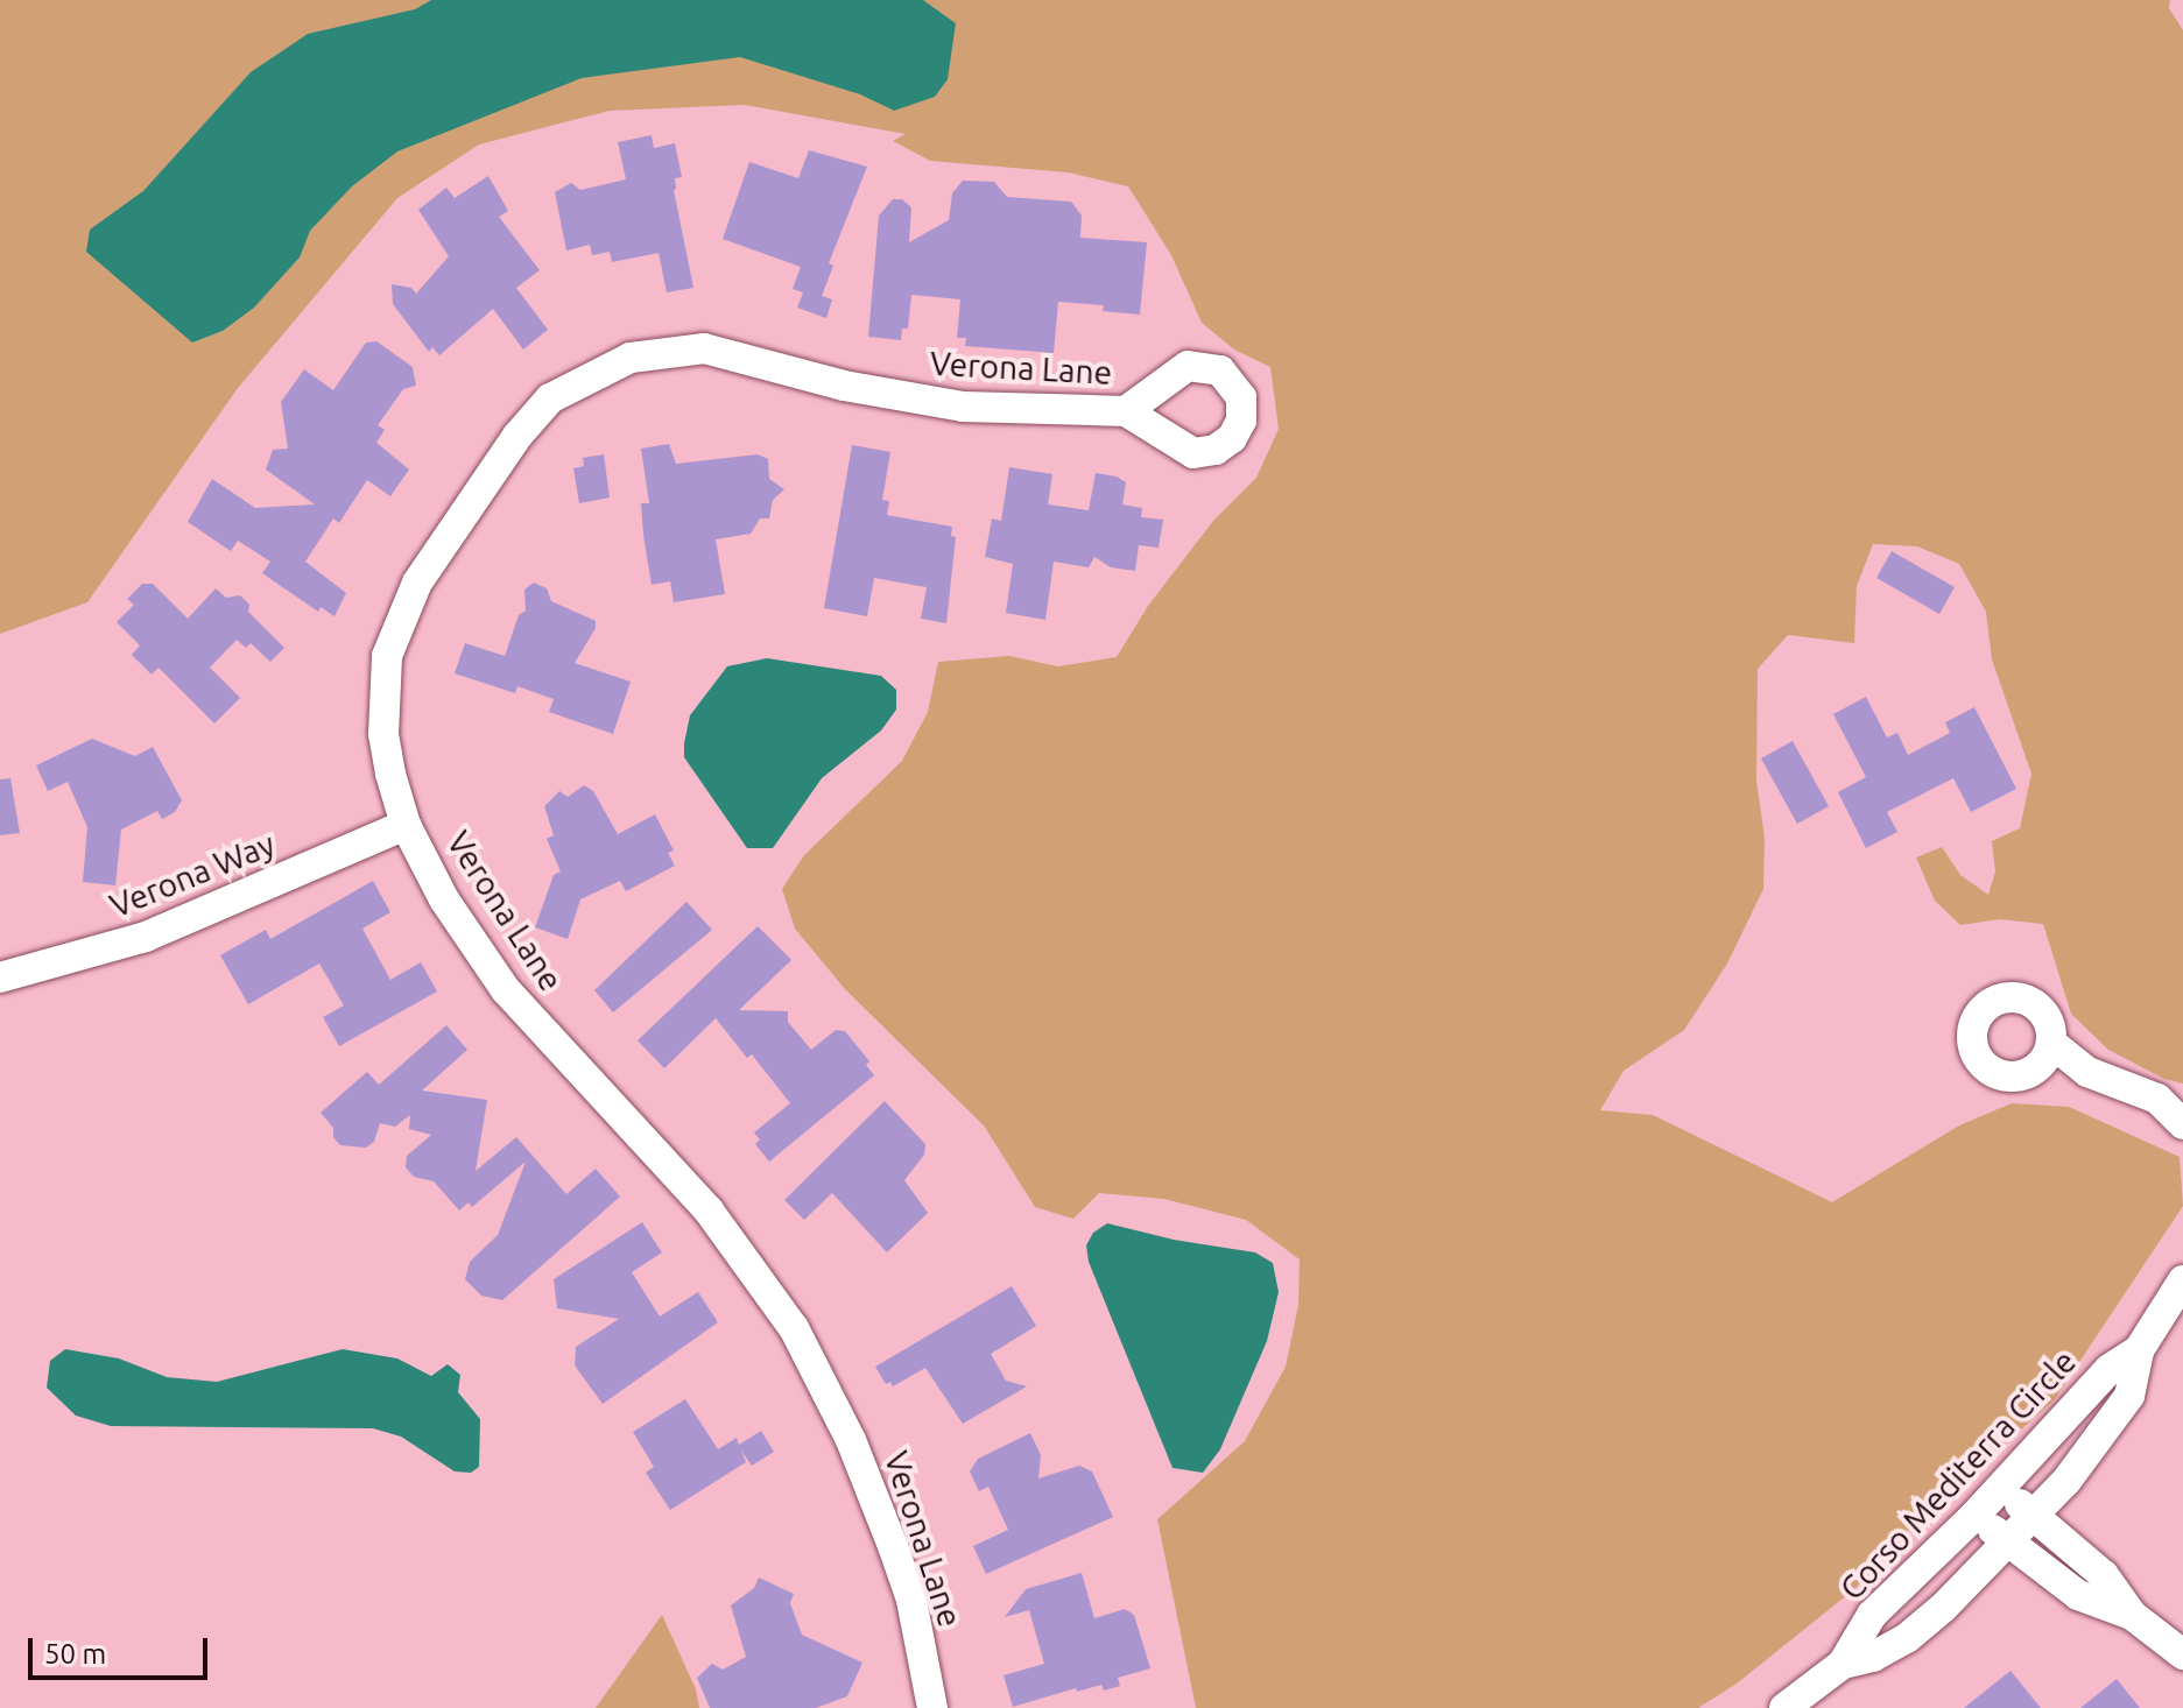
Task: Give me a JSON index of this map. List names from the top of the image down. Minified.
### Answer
{"streets":{"street":["Verona Lane","Verona Way","Corso Mediterra Circle"]},"crossings":[["Verona Lane","Verona Way"]],"scale_bar":"50 m"}
